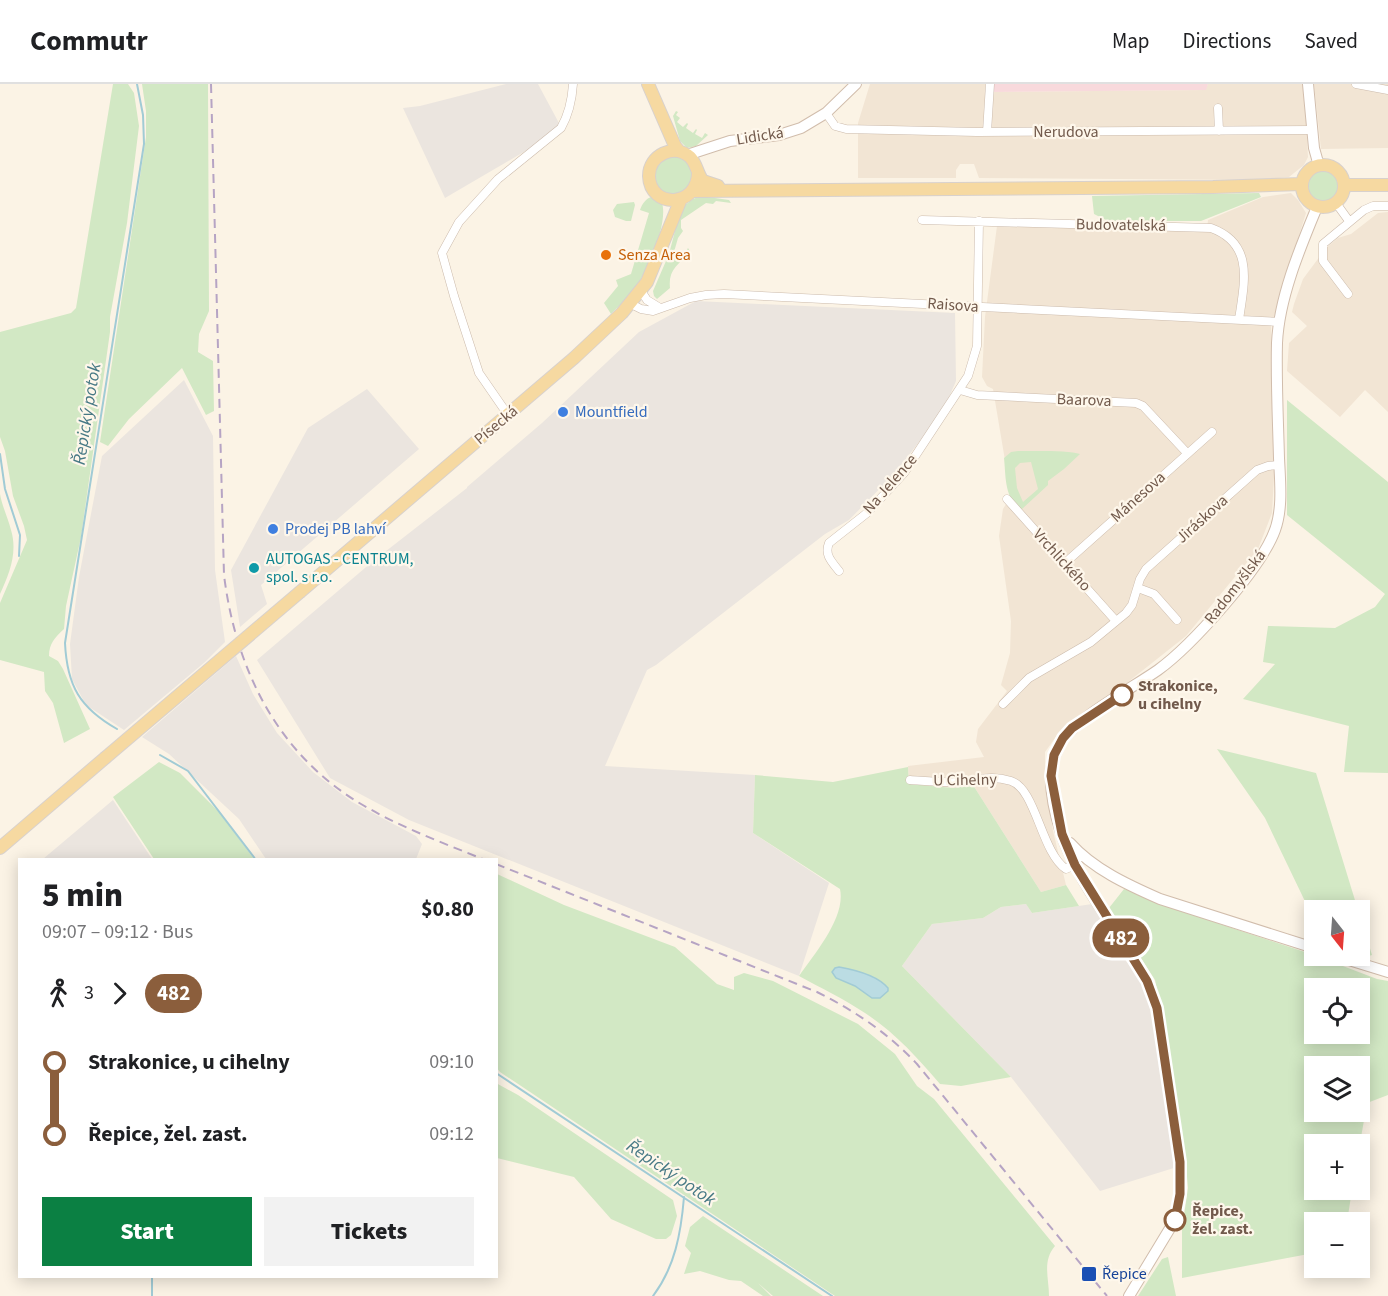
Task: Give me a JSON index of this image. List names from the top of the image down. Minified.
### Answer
{"streets":{"main road":["Lidická","Písecká","Radomyšlská"],"street":["Nerudova","Budovatelská","Raisova","Baarova","Na Jelence","Mánesova","Jiráskova","Vrchlického","U Cihelny"]},"crossings":[["Nerudova","Lidická"],["Lidická","Písecká"],["Budovatelská","Raisova"],["Budovatelská","Na Jelence"],["Raisova","Písecká"],["Raisova","Na Jelence"],["Raisova","Radomyšlská"],["Baarova","Na Jelence"],["Baarova","Mánesova"],["Mánesova","Vrchlického"],["Jiráskova","Vrchlického"],["Jiráskova","Radomyšlská"],["Radomyšlská","U Cihelny"]],"water":["Řepický potok"],"places":{"other":["Senza Area","Mountfield","Prodej PB lahví","AUTOGAS - CENTRUM, spol. s r.o.","Strakonice, u cihelny","Řepice, žel. zast."],"transit":["Řepice"]},"lines":["bus line 482"],"north":"bottom","page":{"header":"Commutr","nav":["Map","Directions","Saved"],"on_map":"482","heading":["5 min","09:07 – 09:12 · Bus","$0.80"],"map_buttons":["+","−"],"legs":["3","482"],"list":[{"name":"Strakonice, u cihelny","value":"09:10"},{"name":"Řepice, žel. zast.","value":"09:12"}],"buttons":["Start","Tickets"]}}
